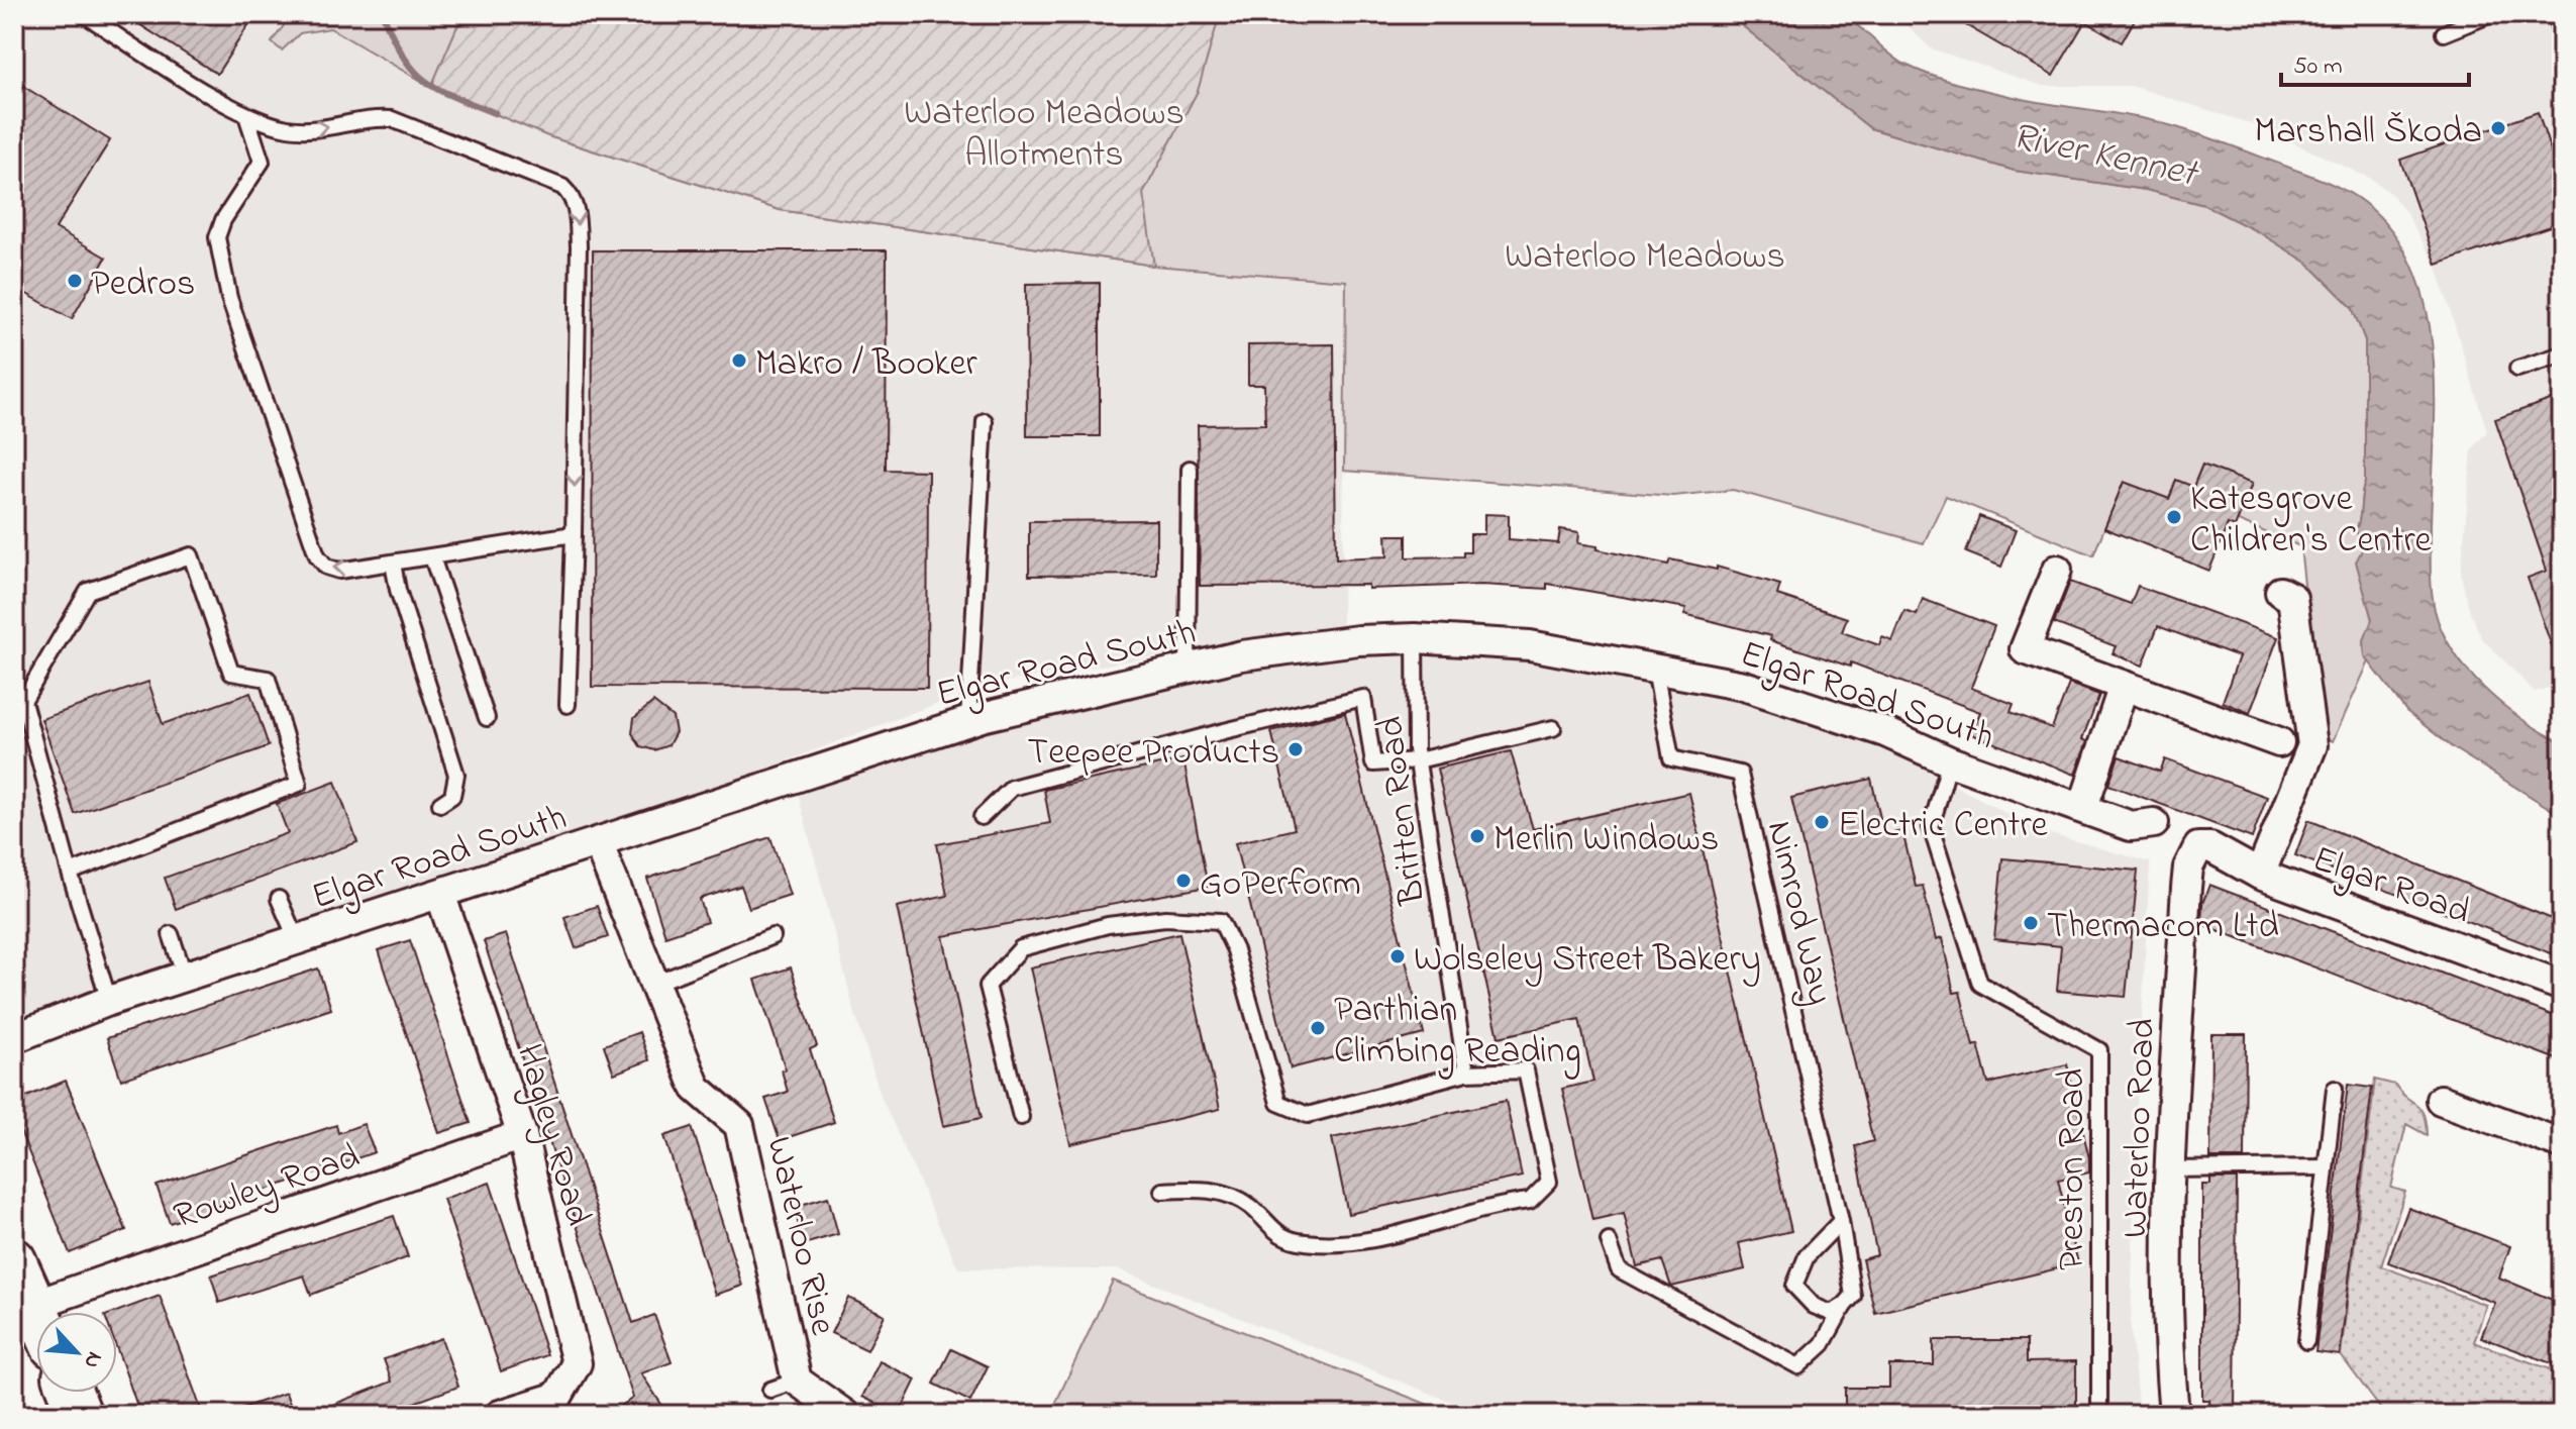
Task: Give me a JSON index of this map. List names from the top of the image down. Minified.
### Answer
{"streets":{"street":["Elgar Road South","Elgar Road","Waterloo Road","Hagley Road","Rowley Road","Waterloo Rise"],"lane":["Britten Road","Nimrod Way","Preston Road"]},"crossings":[["Elgar Road South","Britten Road"],["Elgar Road South","Nimrod Way"],["Elgar Road South","Hagley Road"],["Elgar Road South","Preston Road"],["Elgar Road South","Waterloo Rise"],["Elgar Road","Waterloo Road"],["Hagley Road","Rowley Road"]],"water":["River Kennet"],"parks":["Waterloo Meadows Allotments","Waterloo Meadows"],"places":["Marshall Škoda","Pedros","Makro / Booker","Katesgrove Children's Centre","Teepee Products","Electric Centre","Merlin Windows","GoPerform","Thermacom Ltd","Wolseley Street Bakery","Parthian Climbing Reading"],"scale_bar":"50 m","north":"bottom right"}
